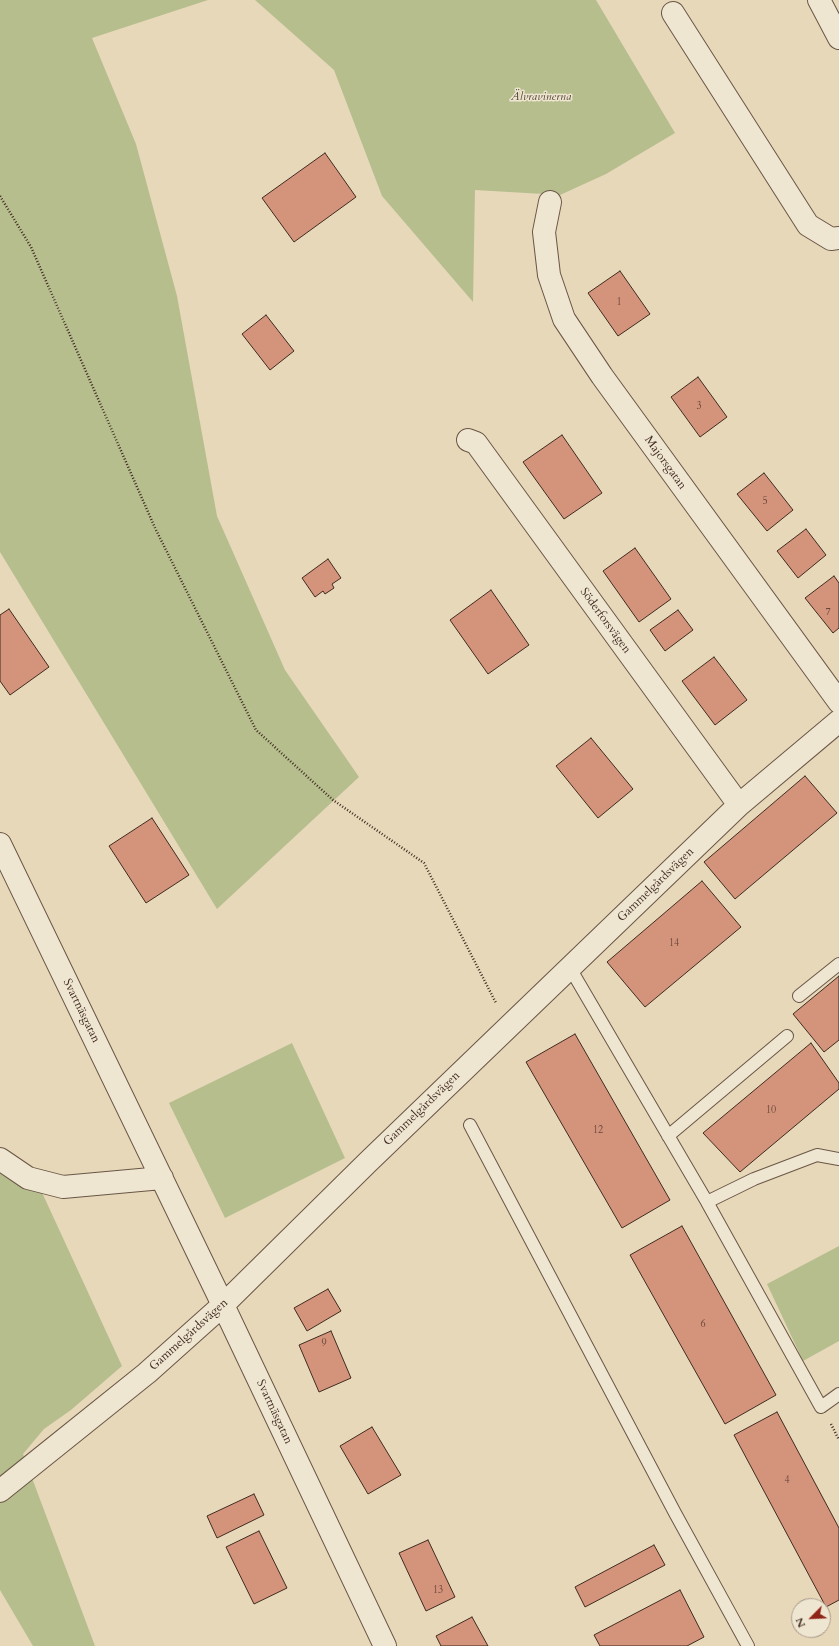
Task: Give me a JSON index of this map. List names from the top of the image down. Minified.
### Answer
{"streets":{"street":["Majorsgatan","Söderforsvägen","Gammelgårdsvägen","Svartnäsgatan"]},"crossings":[["Söderforsvägen","Gammelgårdsvägen"],["Gammelgårdsvägen","Svartnäsgatan"]],"parks":["Älvravinerna"],"house_numbers":["1","3","5","7","14","10","12","6","9","4","13"],"north":"bottom left"}
